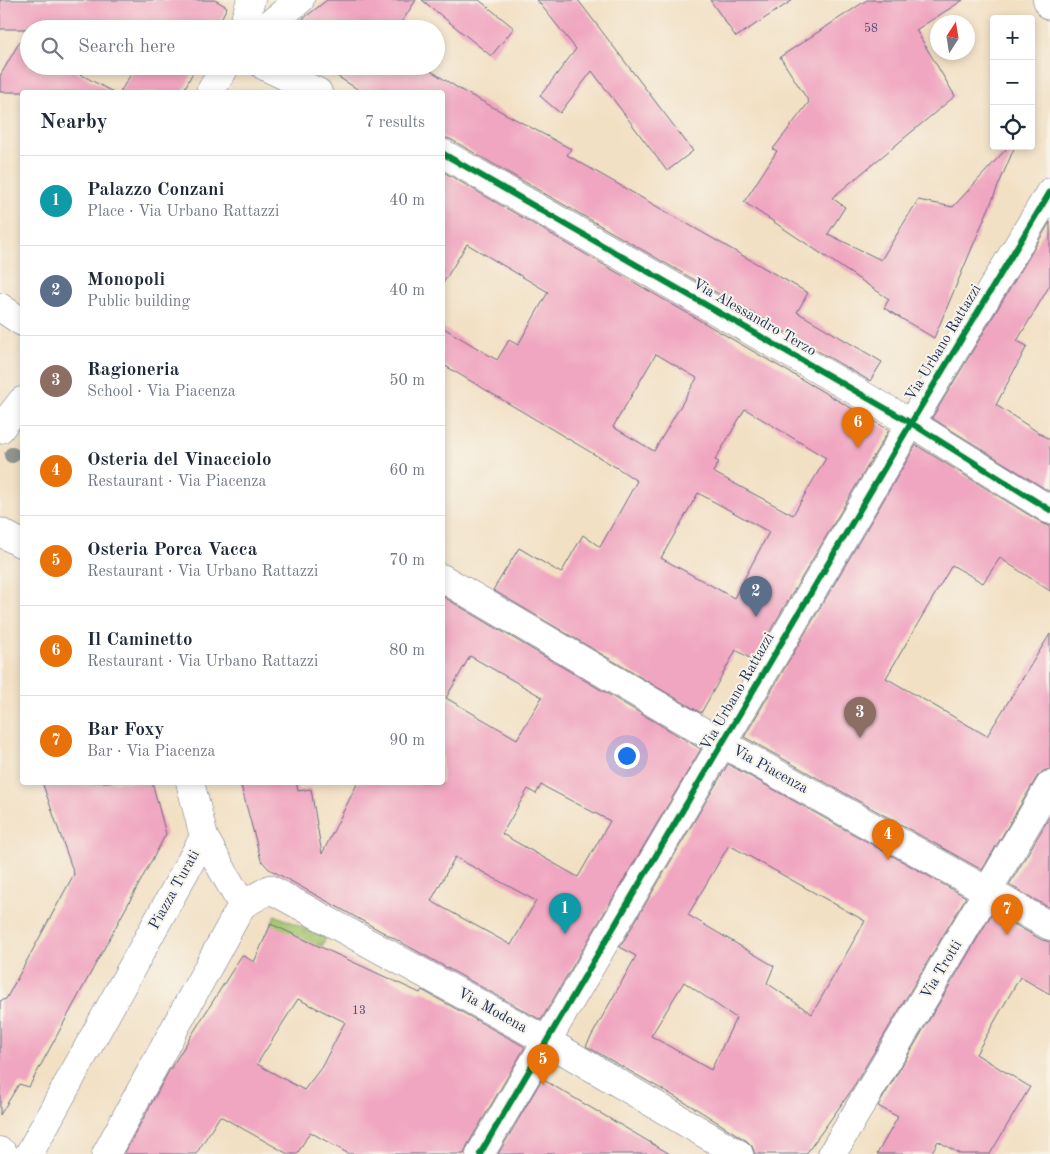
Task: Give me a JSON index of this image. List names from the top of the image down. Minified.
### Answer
{"streets":{"street":["Via Alessandro Terzo","Via Urbano Rattazzi","Via Piacenza","Piazza Turati","Via Trotti","Via Modena"]},"crossings":[["Via Alessandro Terzo","Via Urbano Rattazzi"],["Via Urbano Rattazzi","Via Piacenza"],["Via Urbano Rattazzi","Via Modena"],["Via Piacenza","Via Trotti"],["Piazza Turati","Via Modena"]],"house_numbers":["58","13"],"north":"top","page":{"map_buttons":["+","−"],"search":"Search here","heading":["Nearby","7 results"],"list":[{"mark":"1","name":"Palazzo Conzani","note":"Place · Via Urbano Rattazzi","value":"40 m"},{"mark":"2","name":"Monopoli","note":"Public building","value":"40 m"},{"mark":"3","name":"Ragioneria","note":"School · Via Piacenza","value":"50 m"},{"mark":"4","name":"Osteria del Vinacciolo","note":"Restaurant · Via Piacenza","value":"60 m"},{"mark":"5","name":"Osteria Porca Vacca","note":"Restaurant · Via Urbano Rattazzi","value":"70 m"},{"mark":"6","name":"Il Caminetto","note":"Restaurant · Via Urbano Rattazzi","value":"80 m"},{"mark":"7","name":"Bar Foxy","note":"Bar · Via Piacenza","value":"90 m"}],"pins":["6","2","3","4","1","7","5"]}}
